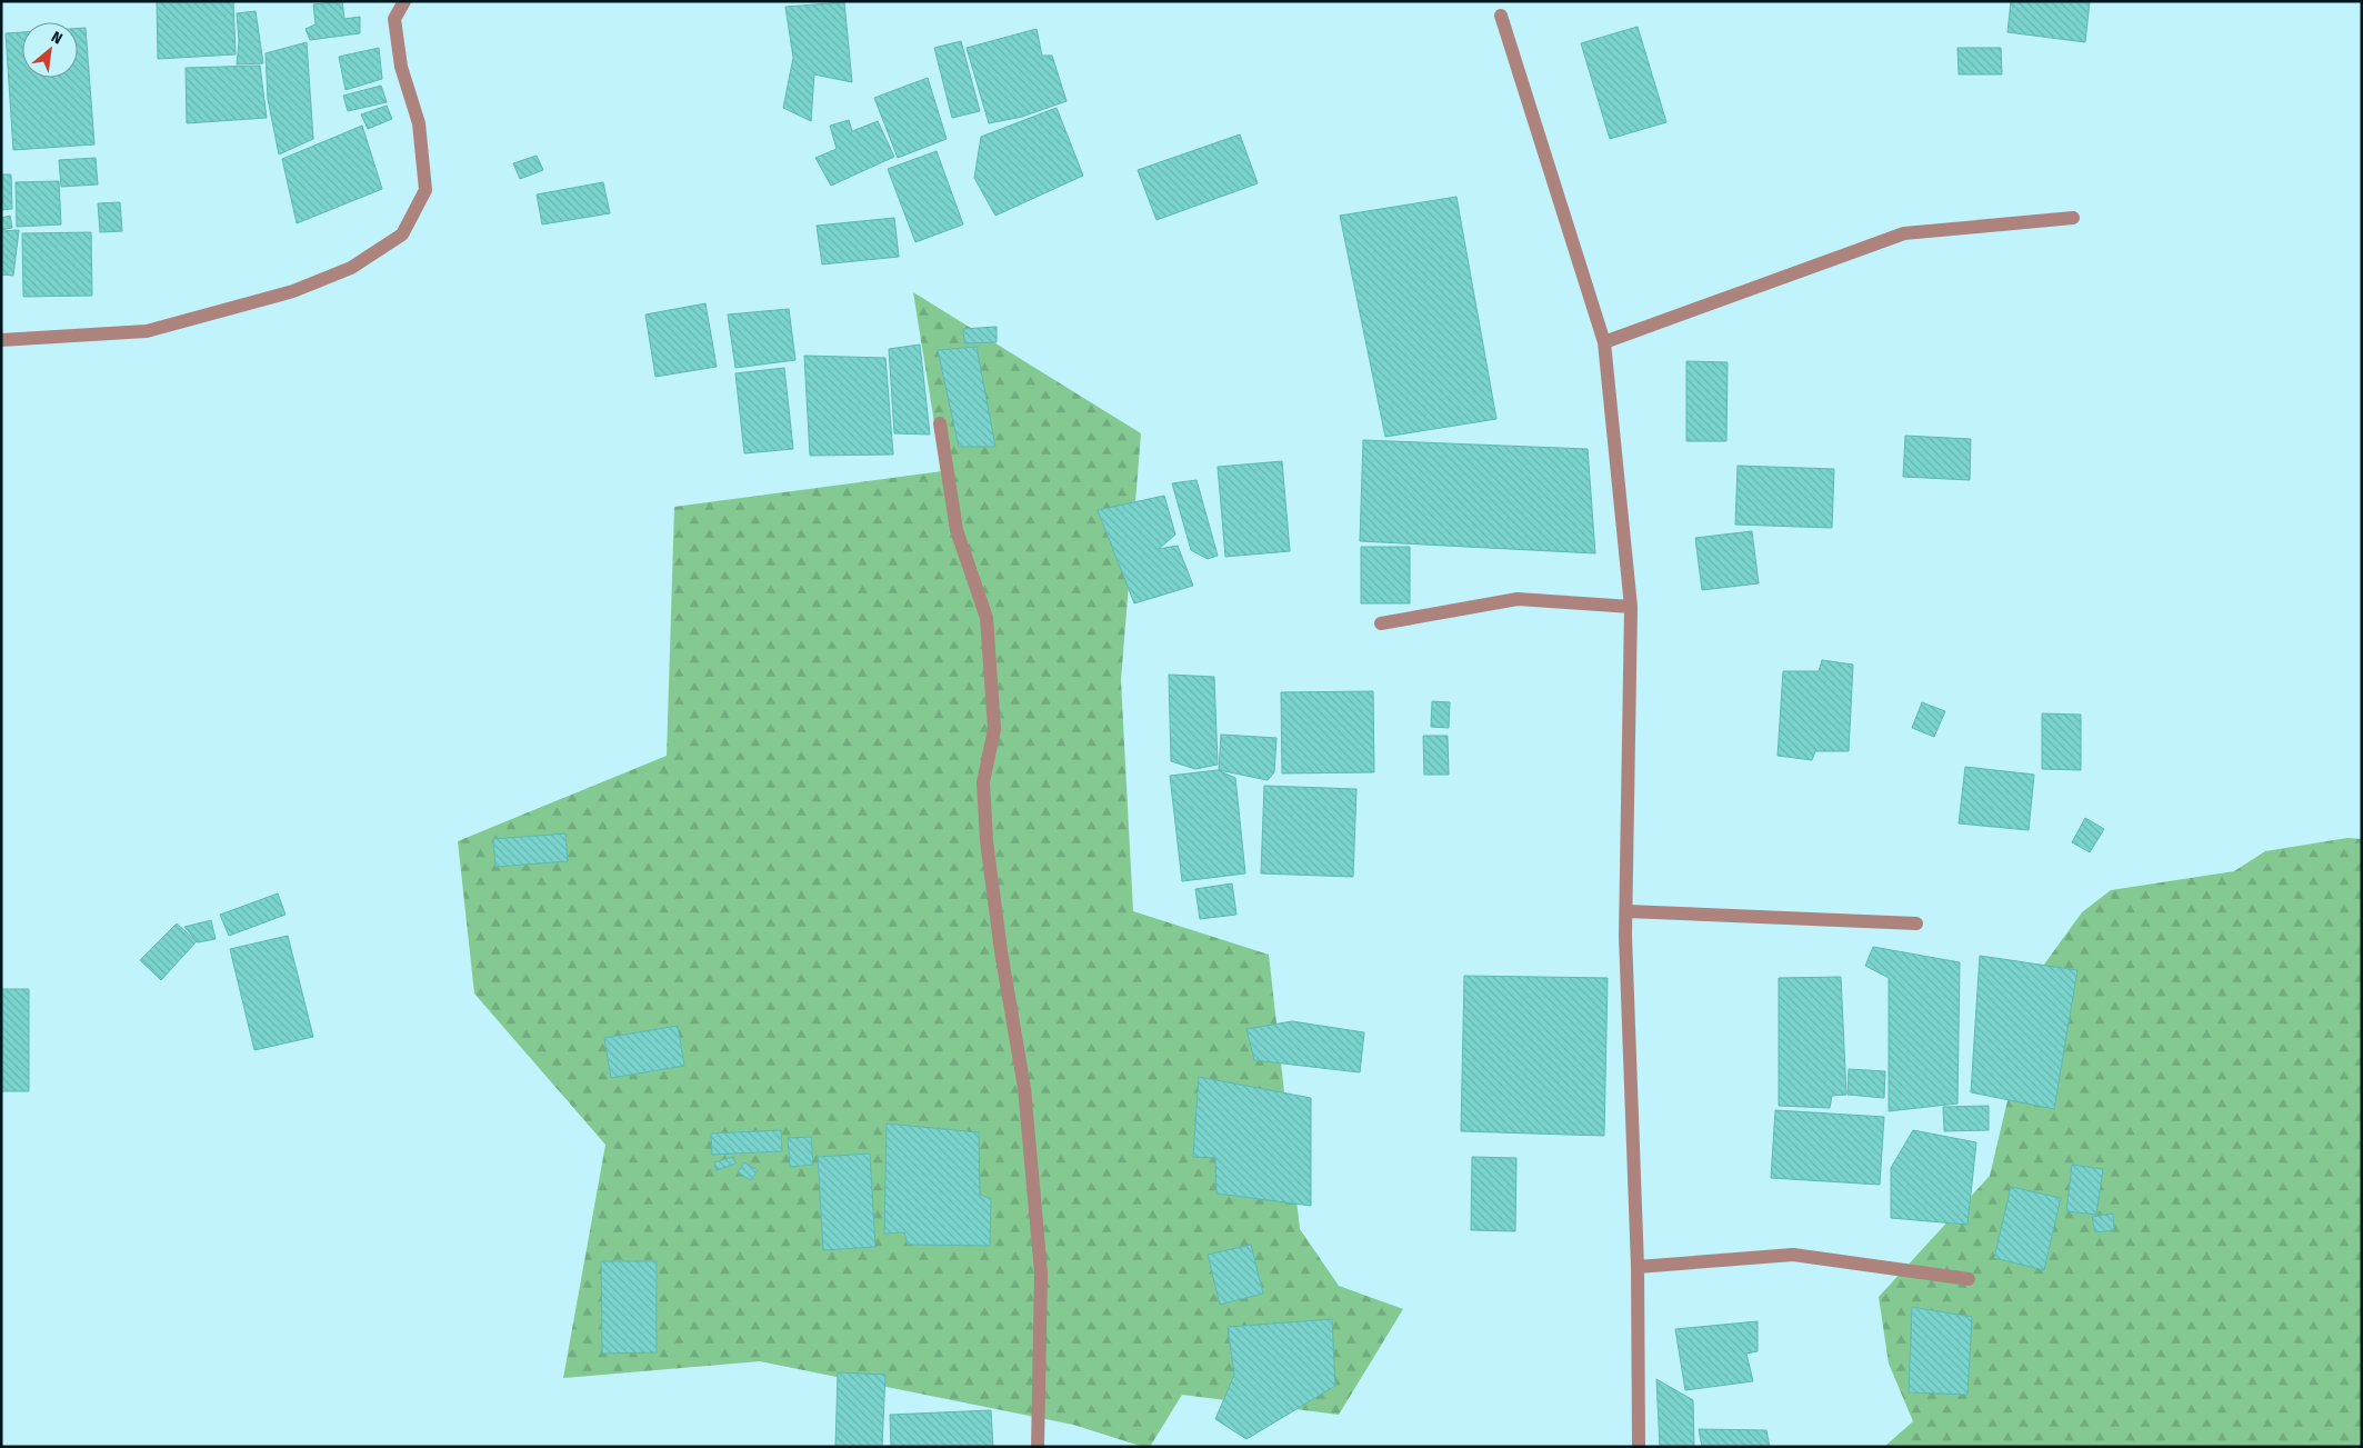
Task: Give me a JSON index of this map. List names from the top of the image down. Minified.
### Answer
{"north":"top right"}
